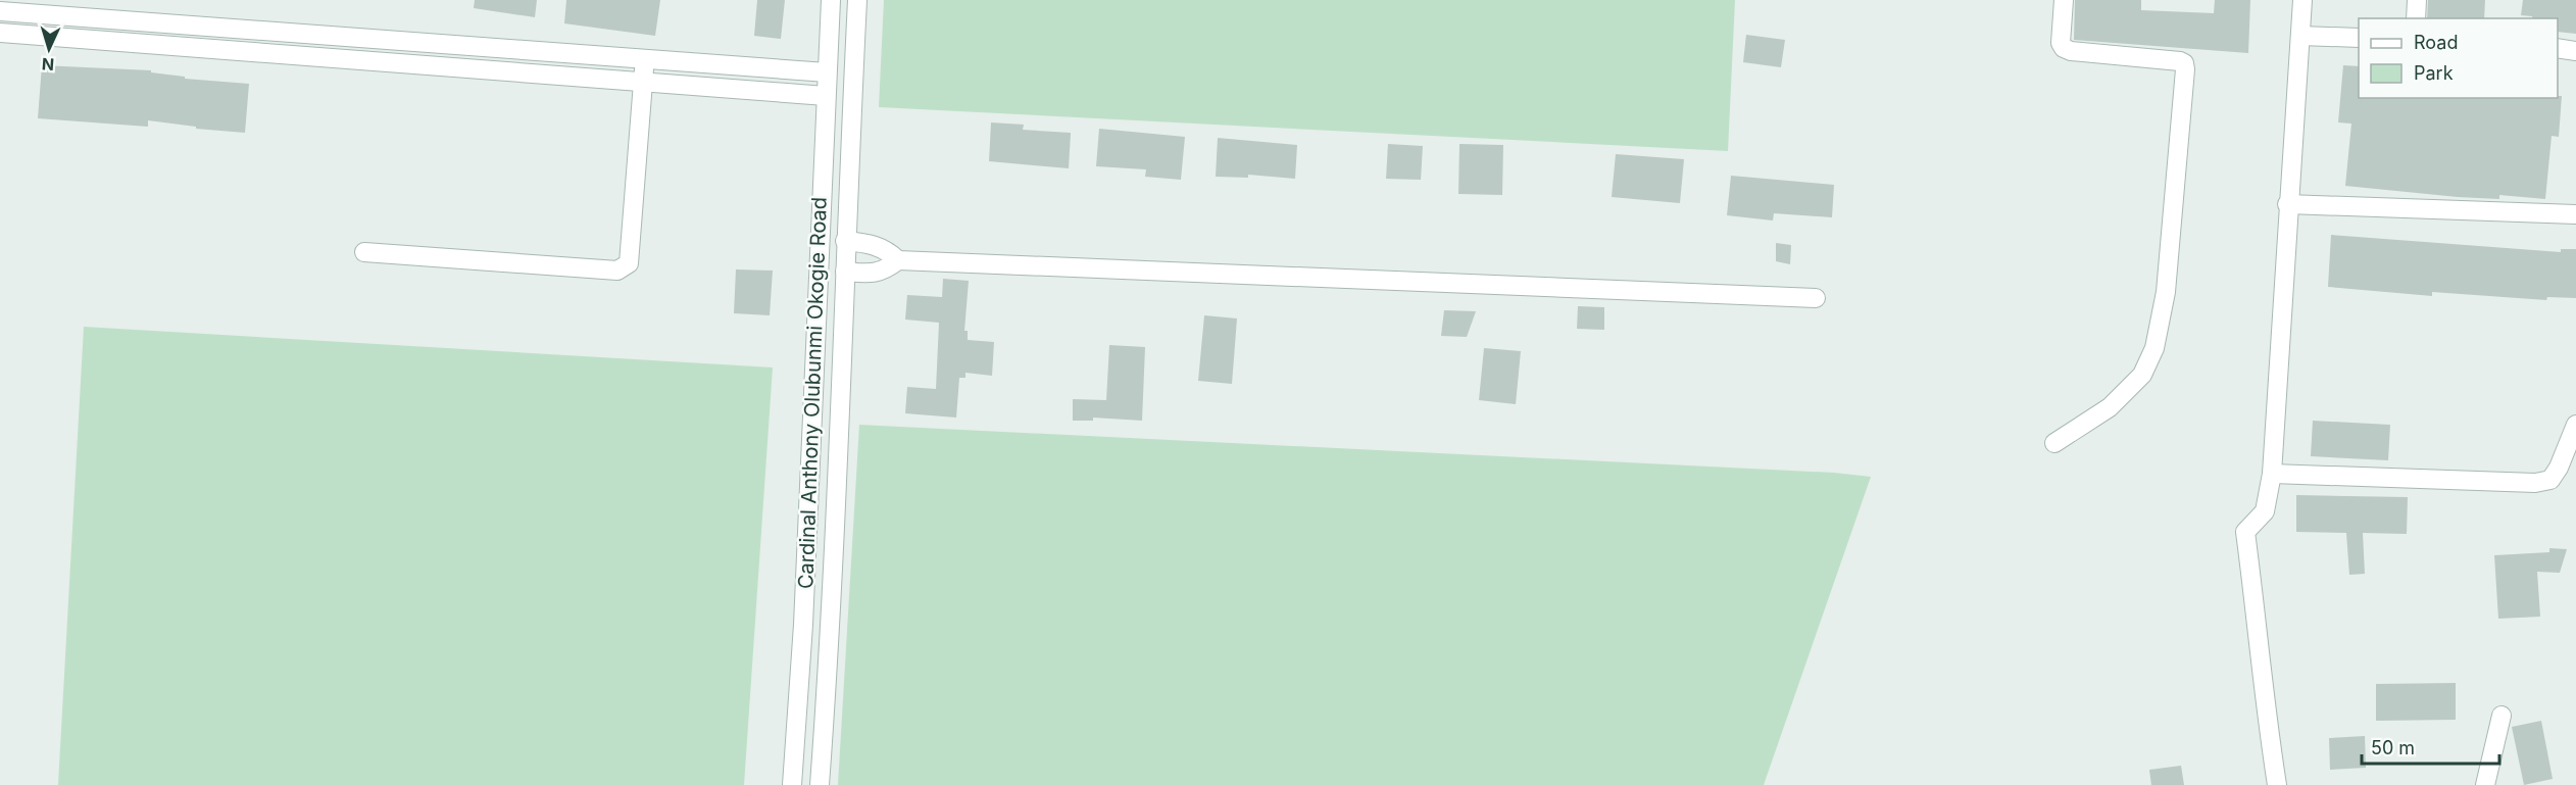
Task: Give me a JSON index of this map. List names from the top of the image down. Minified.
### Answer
{"streets":{"street":["Cardinal Anthony Olubunmi Okogie Road"]},"legend":["Road","Park"],"scale_bar":"50 m","north":"bottom"}
